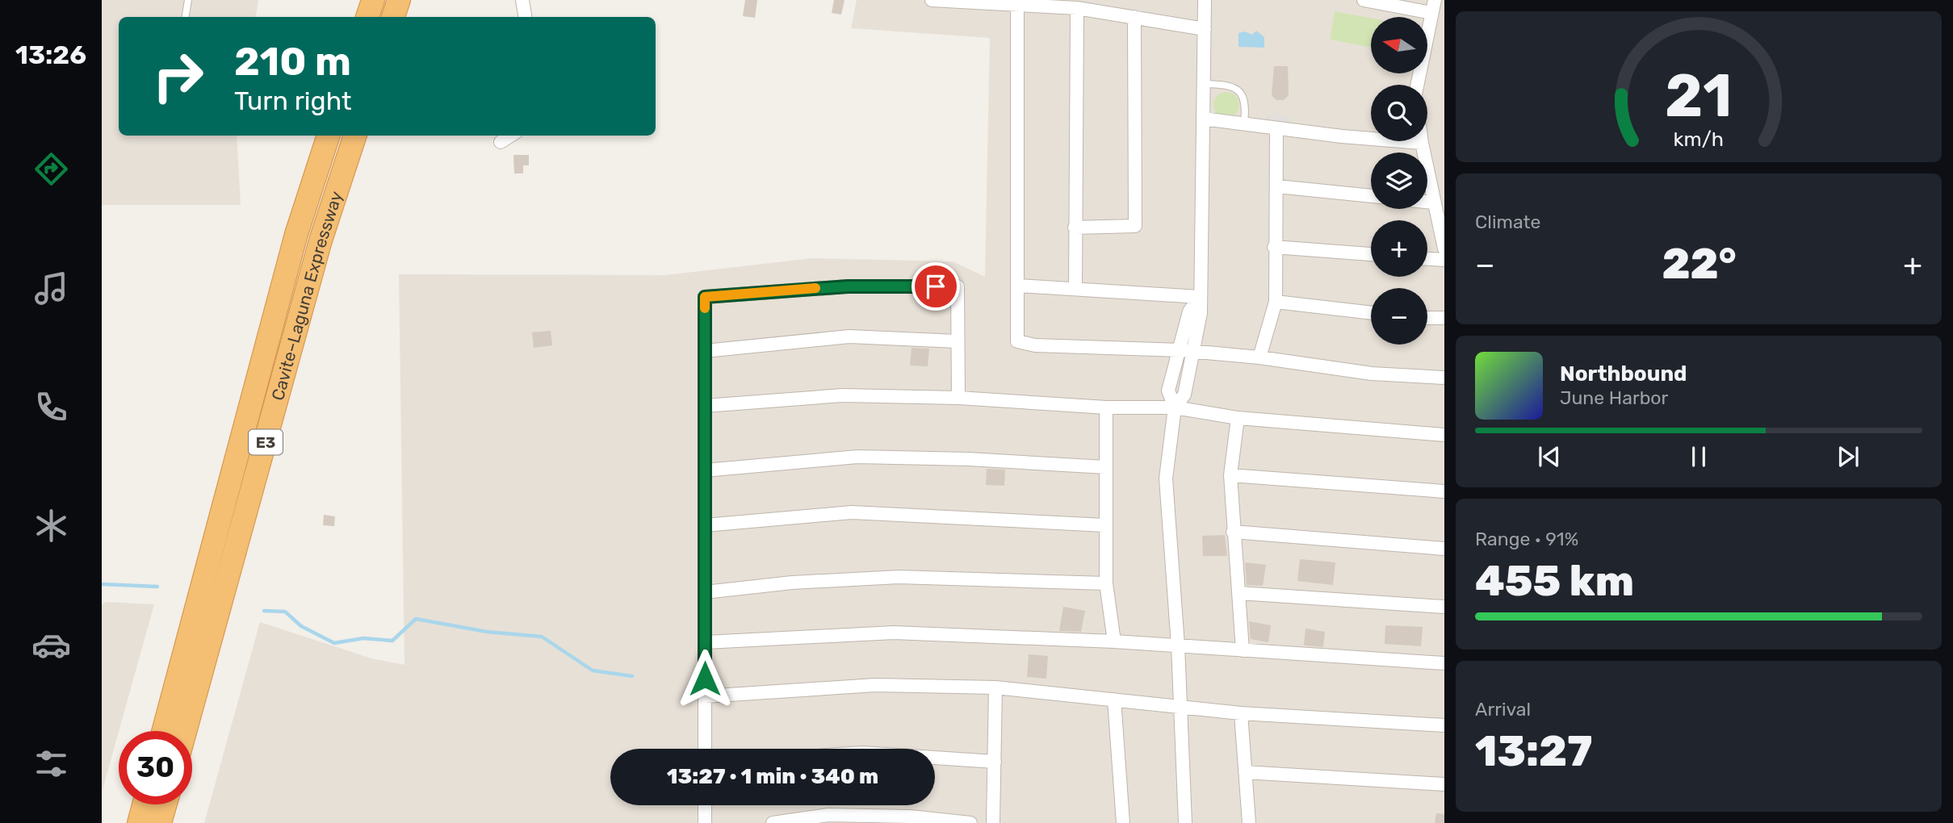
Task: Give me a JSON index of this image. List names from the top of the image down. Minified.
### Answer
{"streets":{"highway":["Cavite–Laguna Expressway","E3"]},"north":"left","page":{"tabs":"13:26","map_buttons":["+","−"],"turn":["210 m","Turn right"],"tile":["Climate",["Range · 91%","455 km"],["Arrival","13:27"]],"heat":["−","22°","+"],"song":["Northbound","June Harbor"],"limit":"30","trip":"13:27 · 1 min · 340 m","gauge":["21","km/h"]}}
